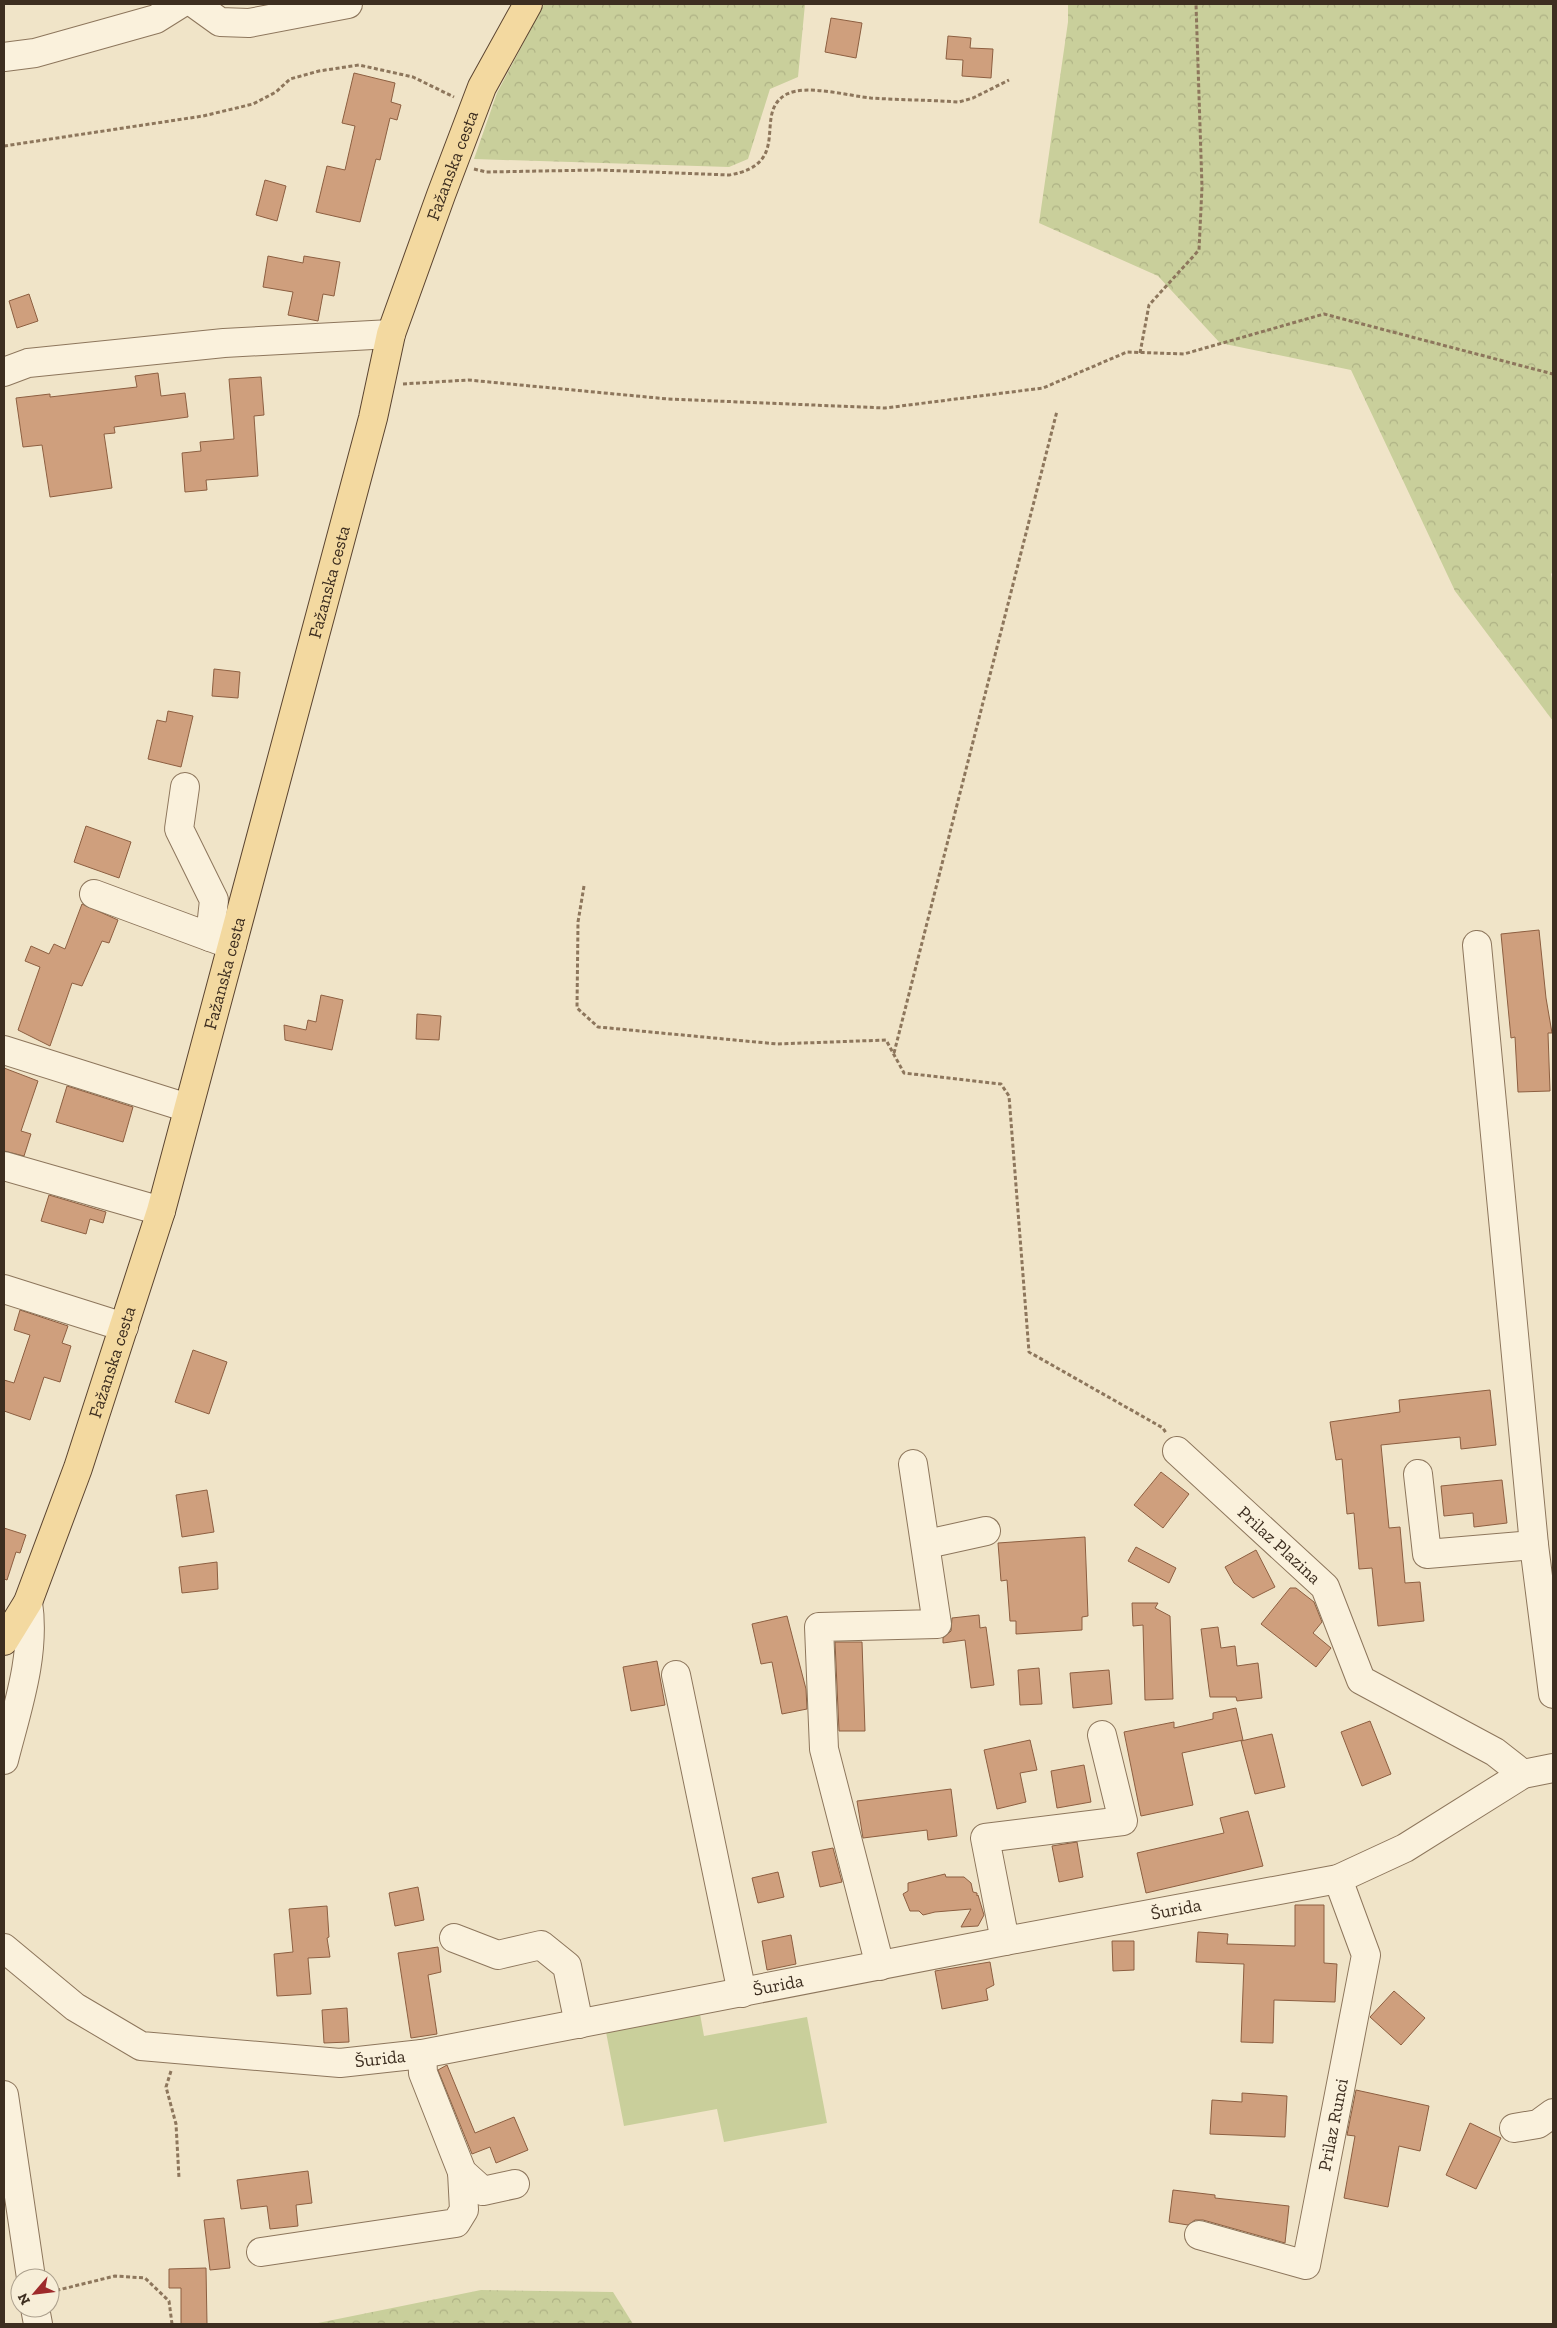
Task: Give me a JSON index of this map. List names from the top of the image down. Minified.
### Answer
{"streets":{"main road":["Fažanska cesta"],"street":["Prilaz Plazina","Šurida","Prilaz Runci"]},"crossings":[["Prilaz Plazina","Šurida"],["Šurida","Prilaz Runci"]],"north":"bottom left"}
